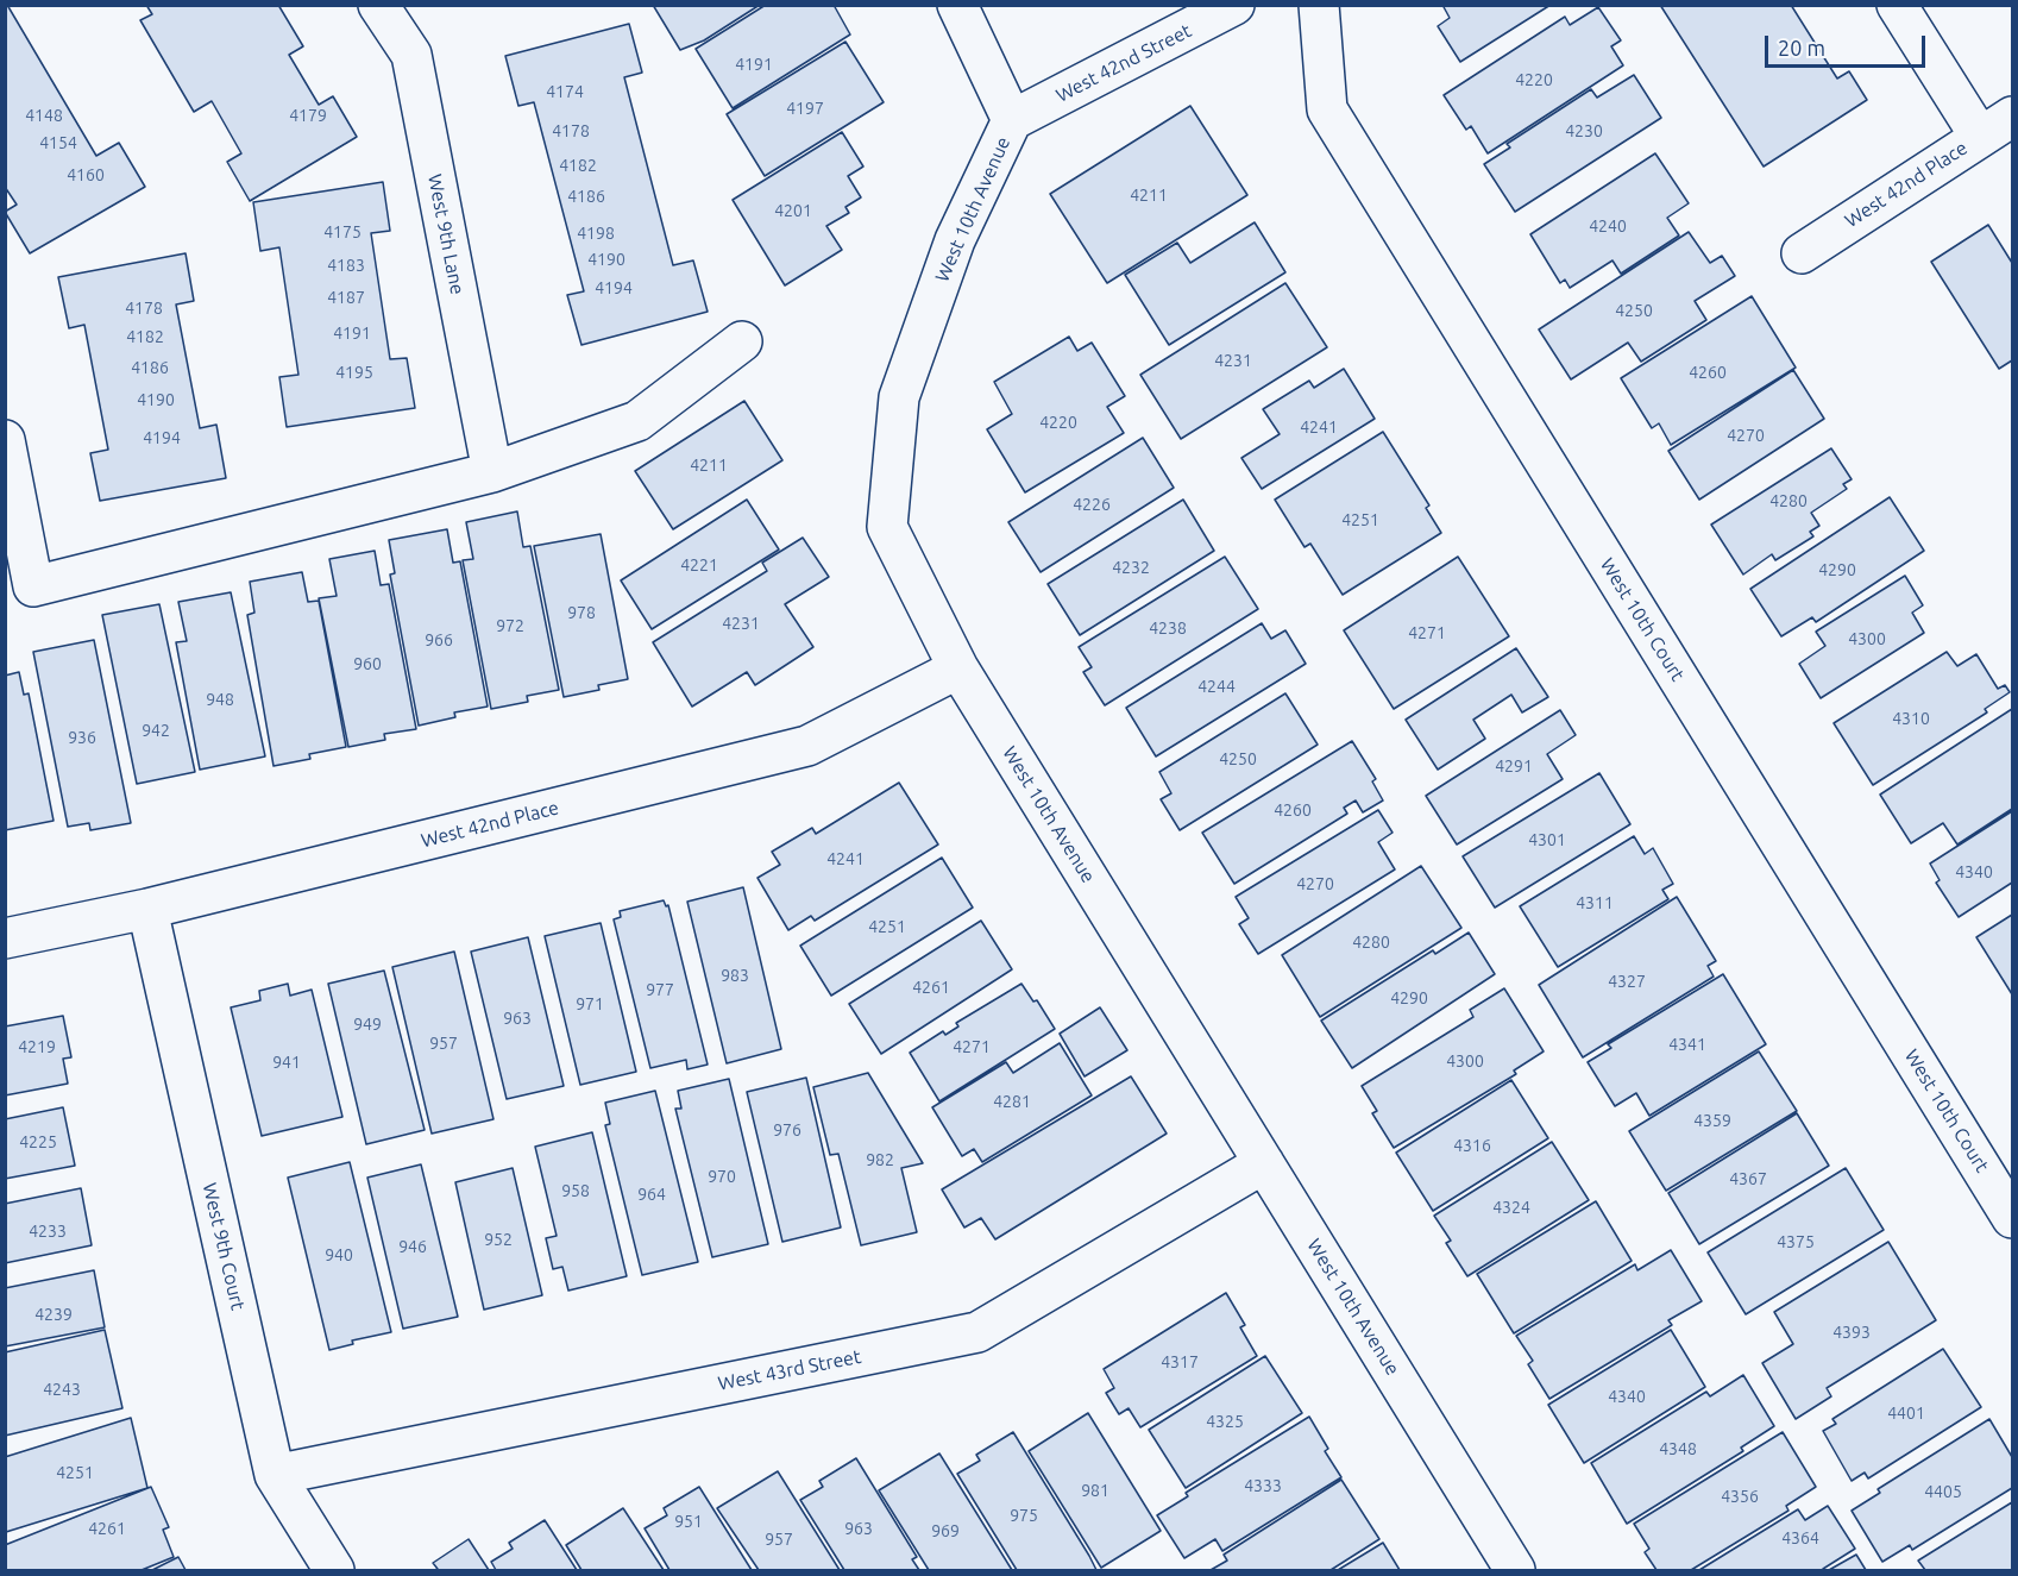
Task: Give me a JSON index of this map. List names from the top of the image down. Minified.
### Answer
{"streets":{"street":["West 42nd Street","West 42nd Place","West 10th Avenue","West 9th Lane","West 10th Court","West 9th Court","West 43rd Street"]},"crossings":[["West 42nd Street","West 10th Avenue"],["West 42nd Place","West 10th Avenue"],["West 42nd Place","West 9th Court"],["West 10th Avenue","West 43rd Street"],["West 9th Court","West 43rd Street"]],"house_numbers":["4191","4220","4174","4197","4148","4179","4178","4230","4154","4182","4160","4211","4186","4201","4240","4175","4198","4190","4183","4194","4187","4178","4250","4191","4182","4231","4186","4195","4260","4190","4220","4241","4270","4194","4211","4280","4226","4251","4221","4232","4290","978","4231","972","4238","4271","4300","966","960","4244","948","4310","942","936","4250","4291","4260","4301","4241","4340","4270","4311","4251","4280","983","4327","4261","977","4290","971","963","949","957","4341","4219","4271","4300","941","4281","4359","976","4225","4316","982","970","4367","958","964","4324","4233","952","4375","946","940","4239","4393","4317","4243","4340","4401","4325","4348","4251","4333","981","4405","4356","975","951","4261","963","969","4364","957"],"scale_bar":"20 m"}
